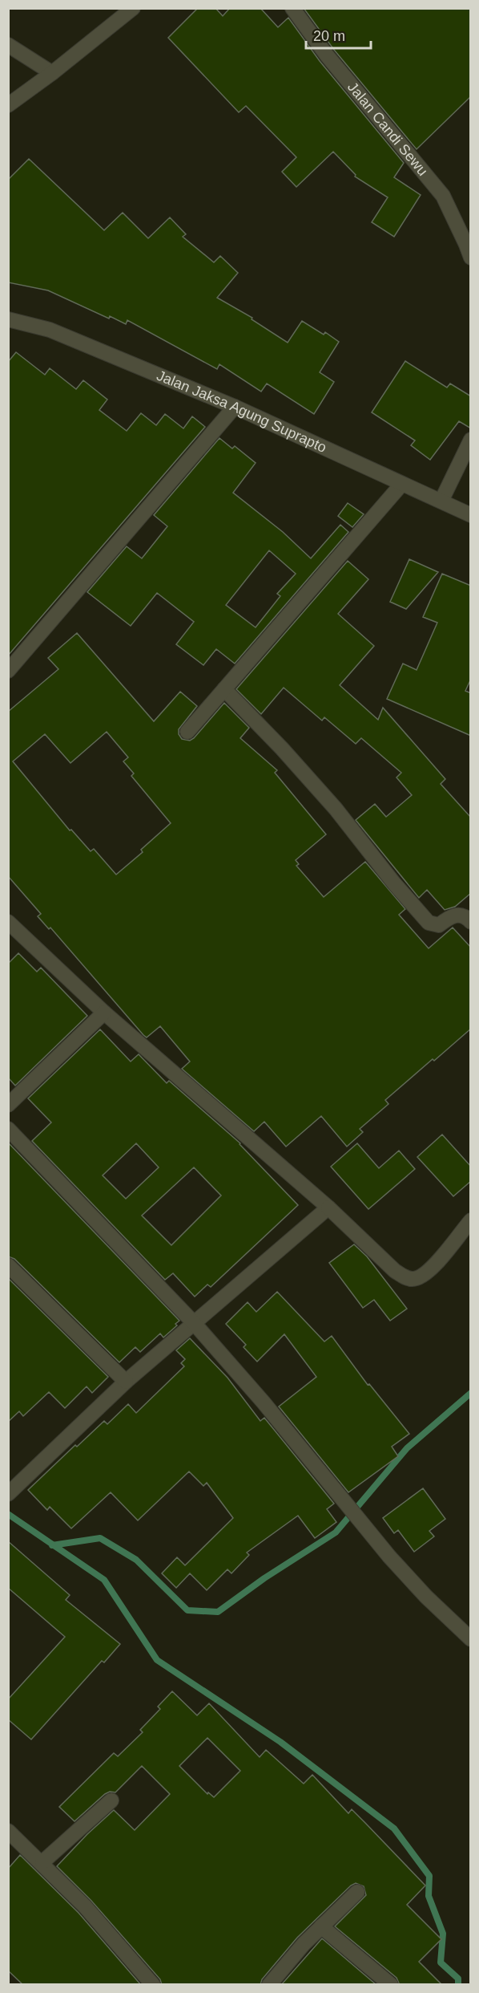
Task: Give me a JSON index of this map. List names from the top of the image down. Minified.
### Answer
{"streets":{"street":["Jalan Candi Sewu","Jalan Jaksa Agung Suprapto"]},"scale_bar":"20 m"}
